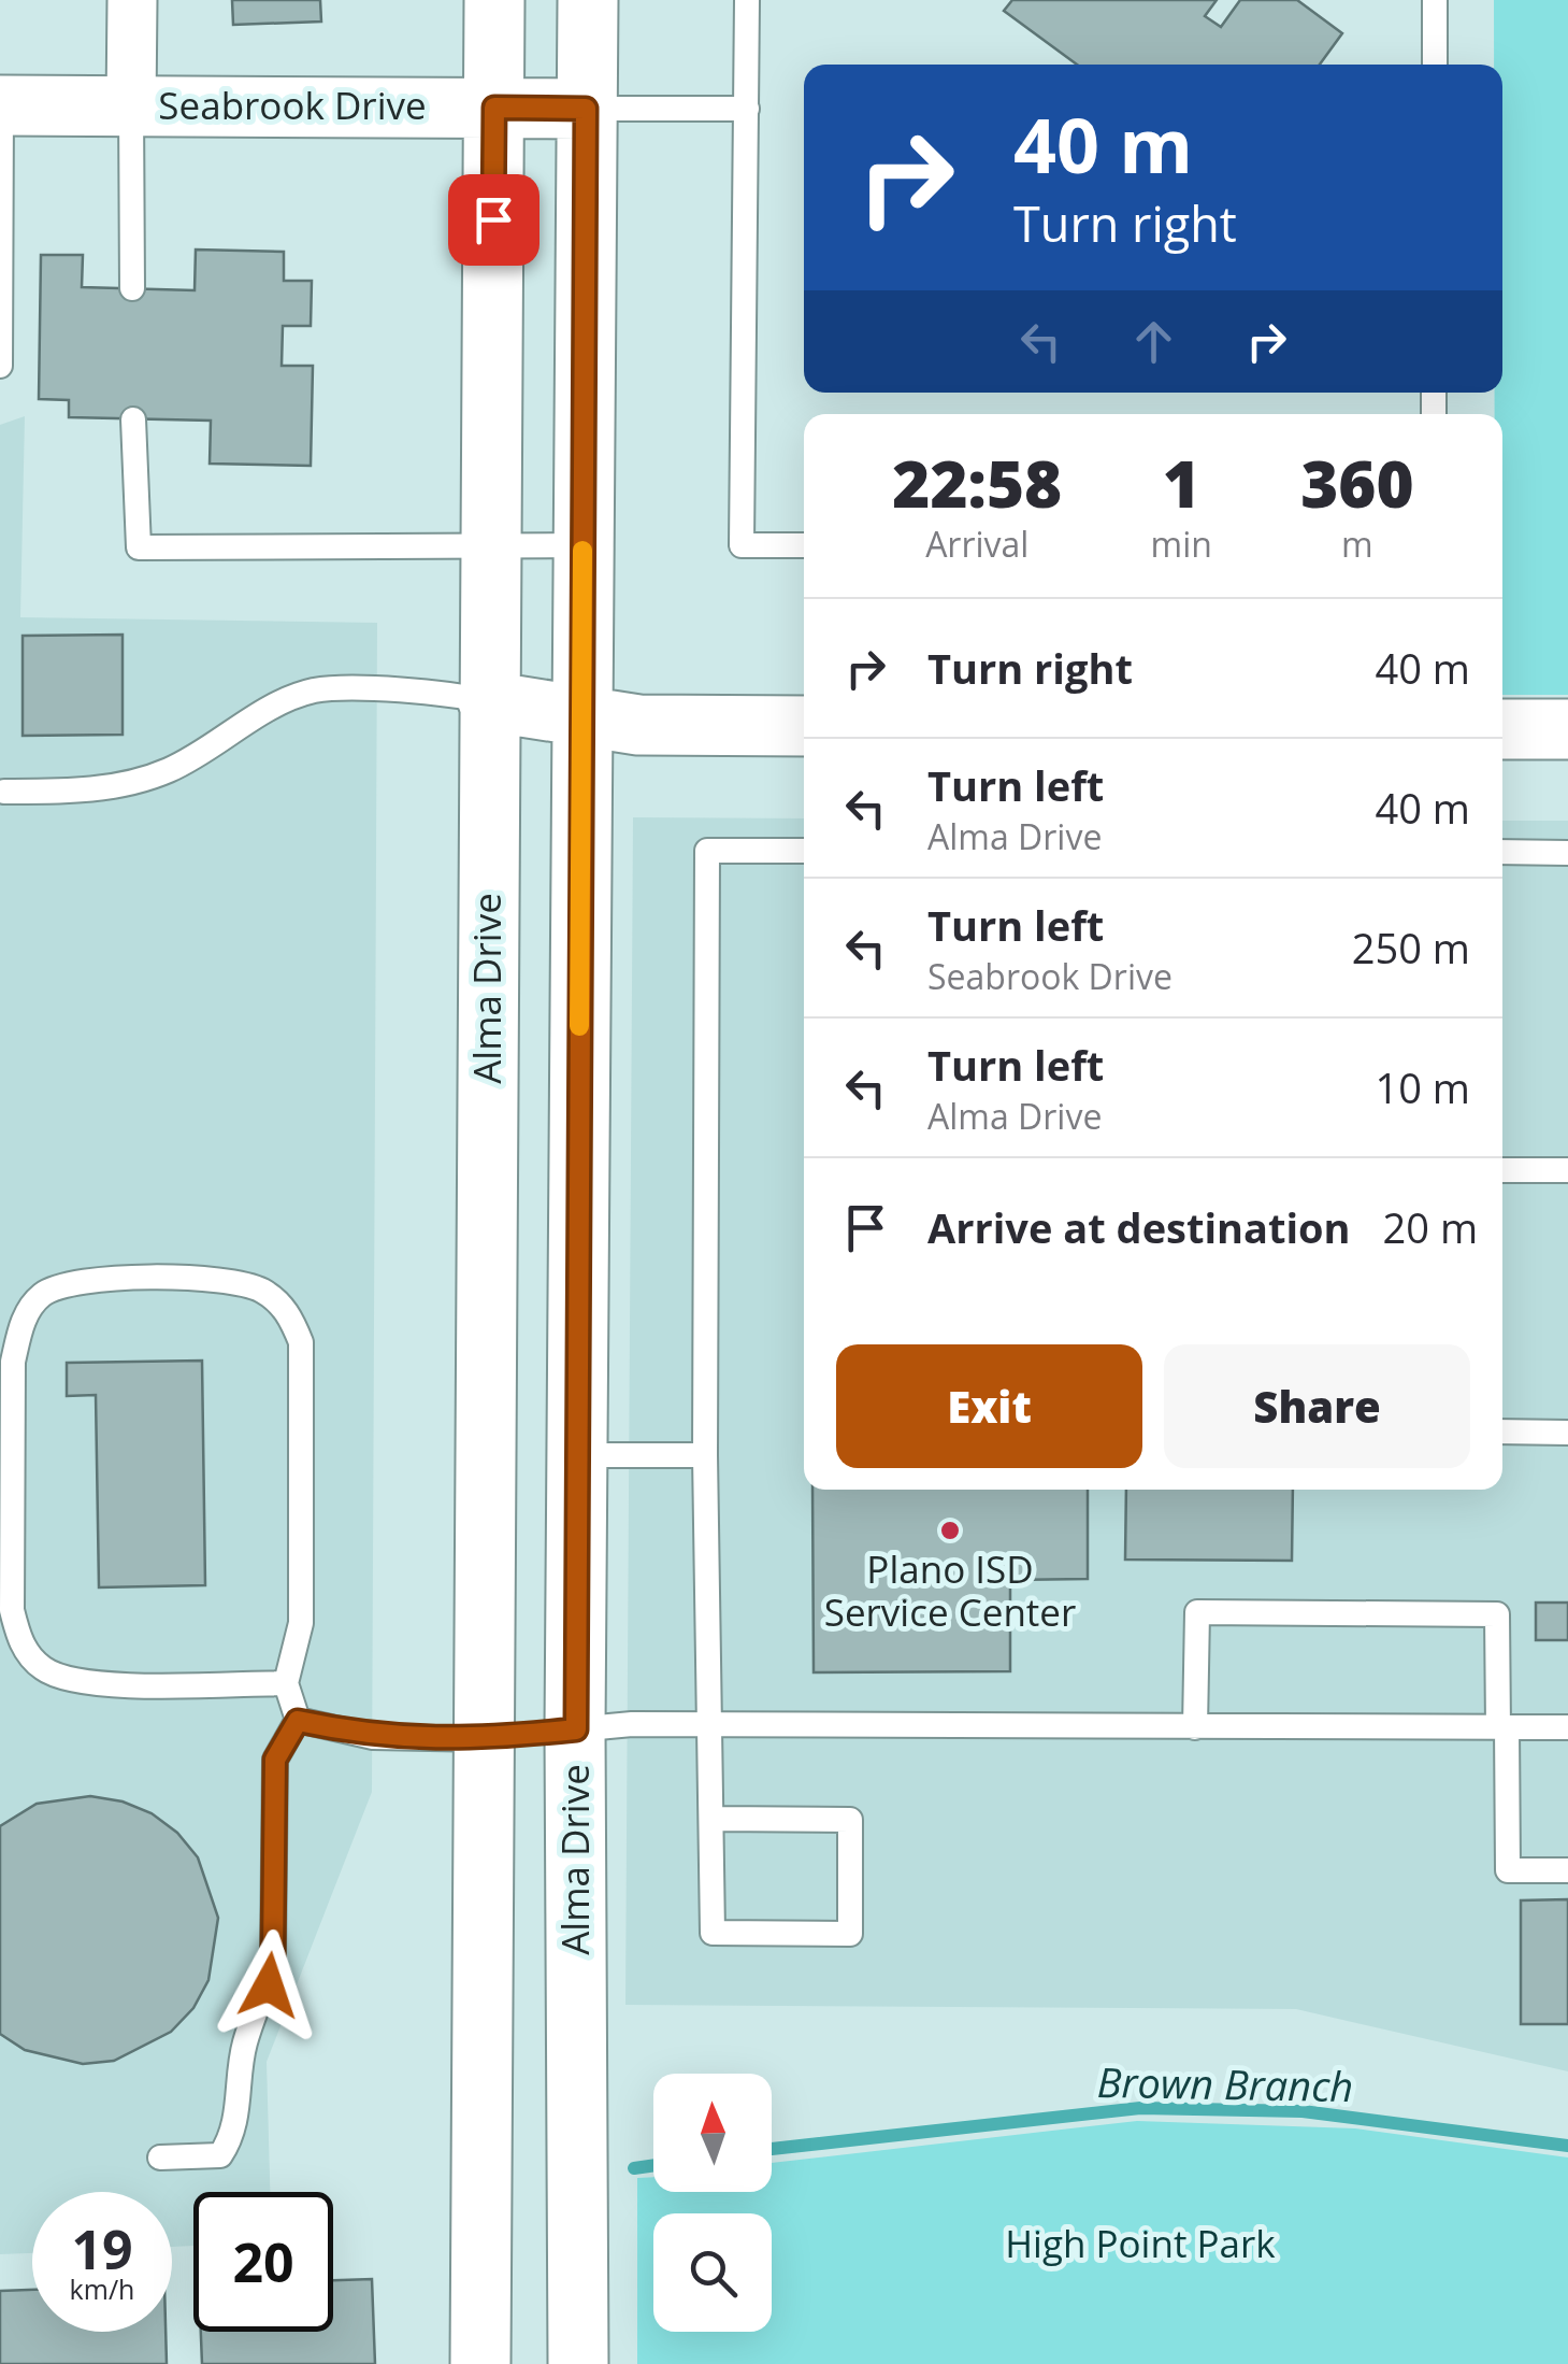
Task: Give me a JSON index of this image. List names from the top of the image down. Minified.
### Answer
{"streets":{"main road":["Seabrook Drive","Alma Drive"]},"crossings":[["Seabrook Drive","Alma Drive"]],"water":["Brown Branch"],"parks":["High Point Park"],"places":["Plano ISD Service Center"],"north":"top","page":{"turn":["40 m","Turn right"],"eta":["22:58","Arrival","1","min","360","m"],"list":[{"name":"Turn right","value":"40 m"},{"name":"Turn left","note":"Alma Drive","value":"40 m"},{"name":"Turn left","note":"Seabrook Drive","value":"250 m"},{"name":"Turn left","note":"Alma Drive","value":"10 m"},{"name":"Arrive at destination","value":"20 m"}],"buttons":["Exit","Share"],"speed":"19 km/h","limit":"20"}}
